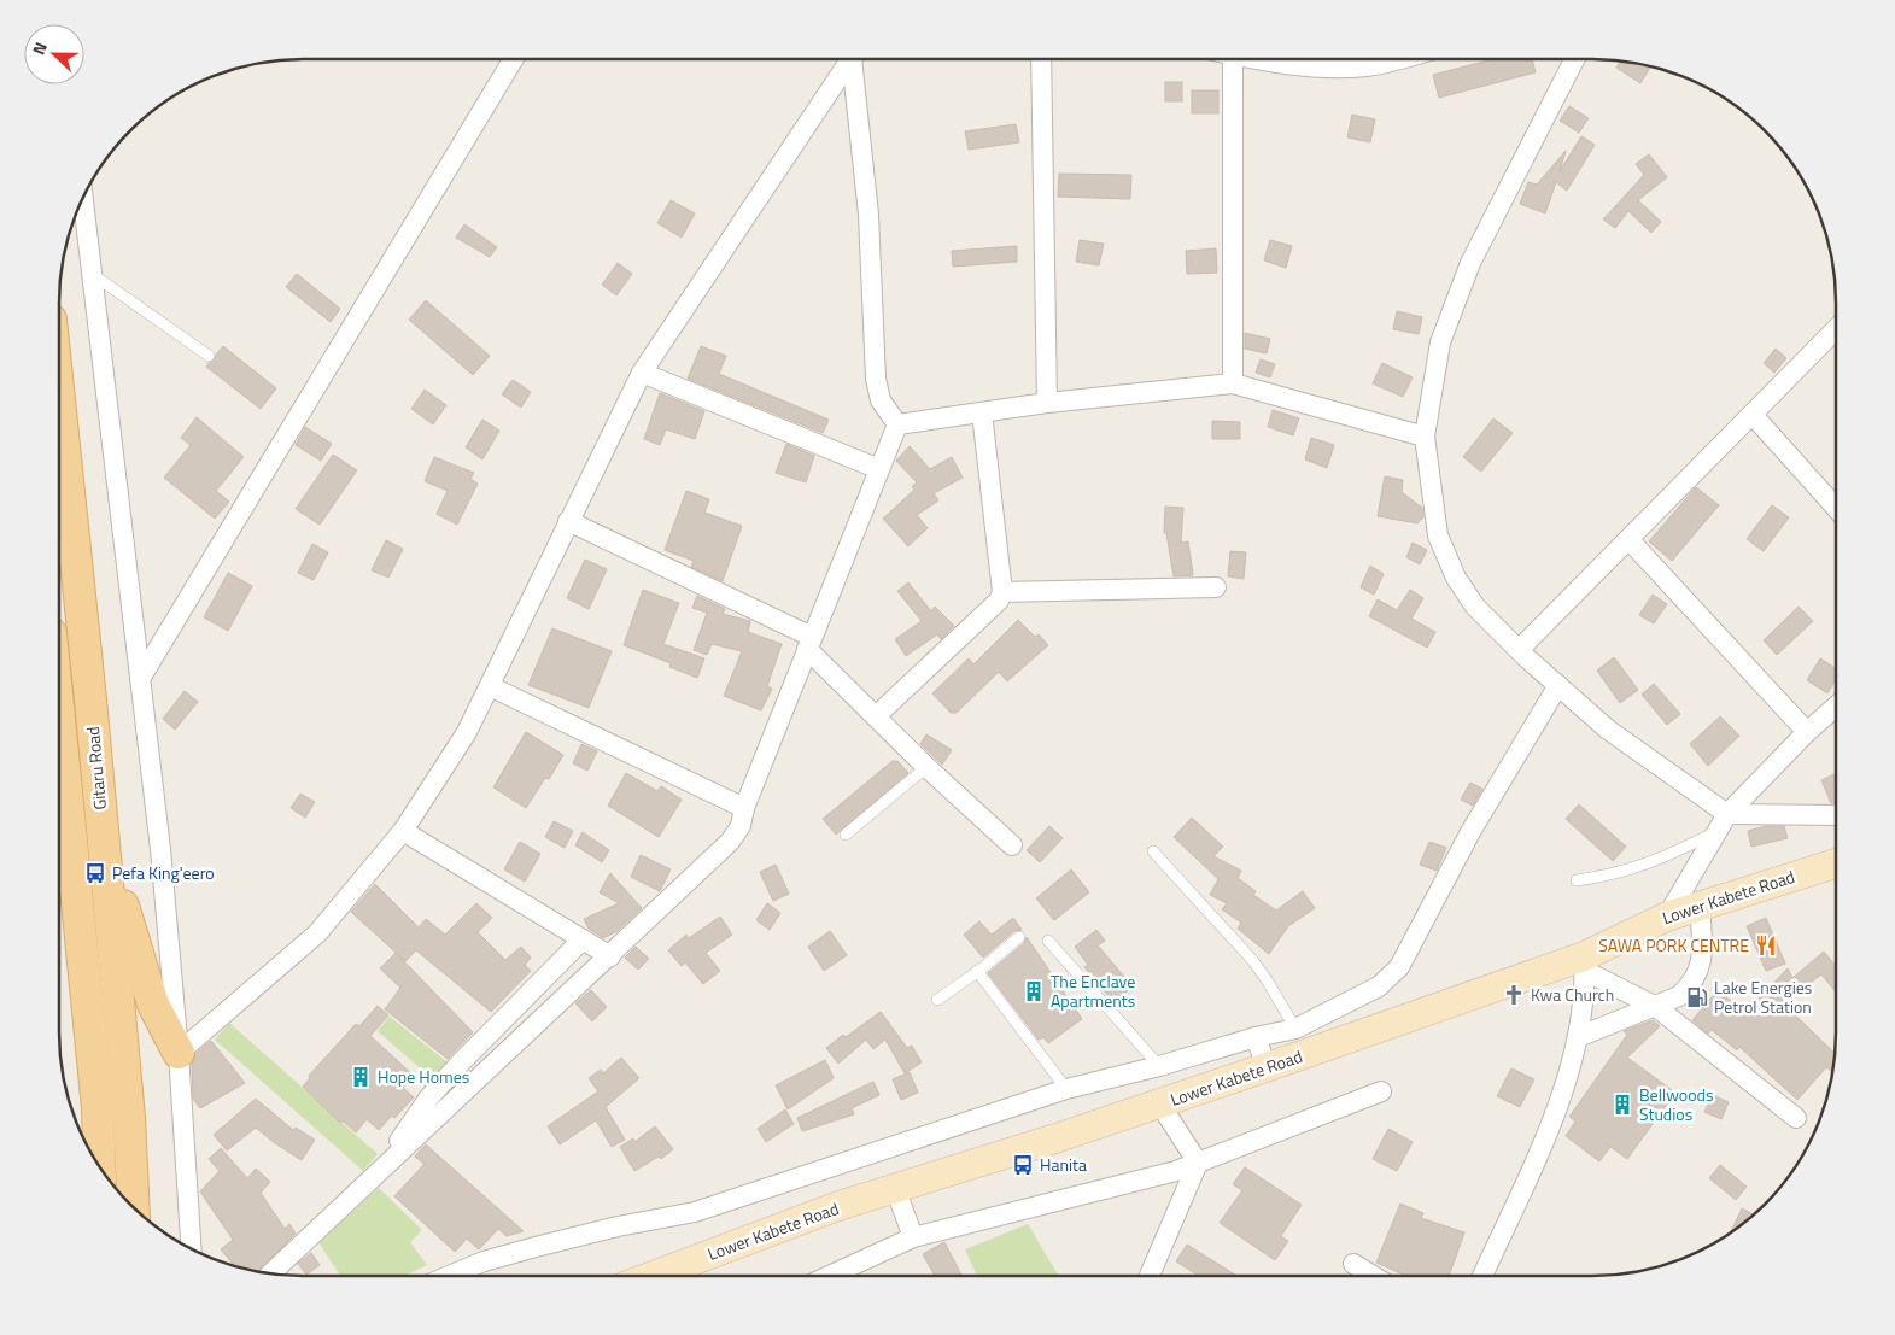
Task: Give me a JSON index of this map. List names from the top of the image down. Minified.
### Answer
{"streets":{"main road":["Gitaru Road","Lower Kabete Road"]},"places":{"bus stop":["Pefa King'eero","Hanita"],"restaurant":["SAWA PORK CENTRE"],"building":["The Enclave Apartments","Hope Homes","Bellwoods Studios"],"church":["Kwa Church"],"fuel station":["Lake Energies Petrol Station"]},"north":"left"}
